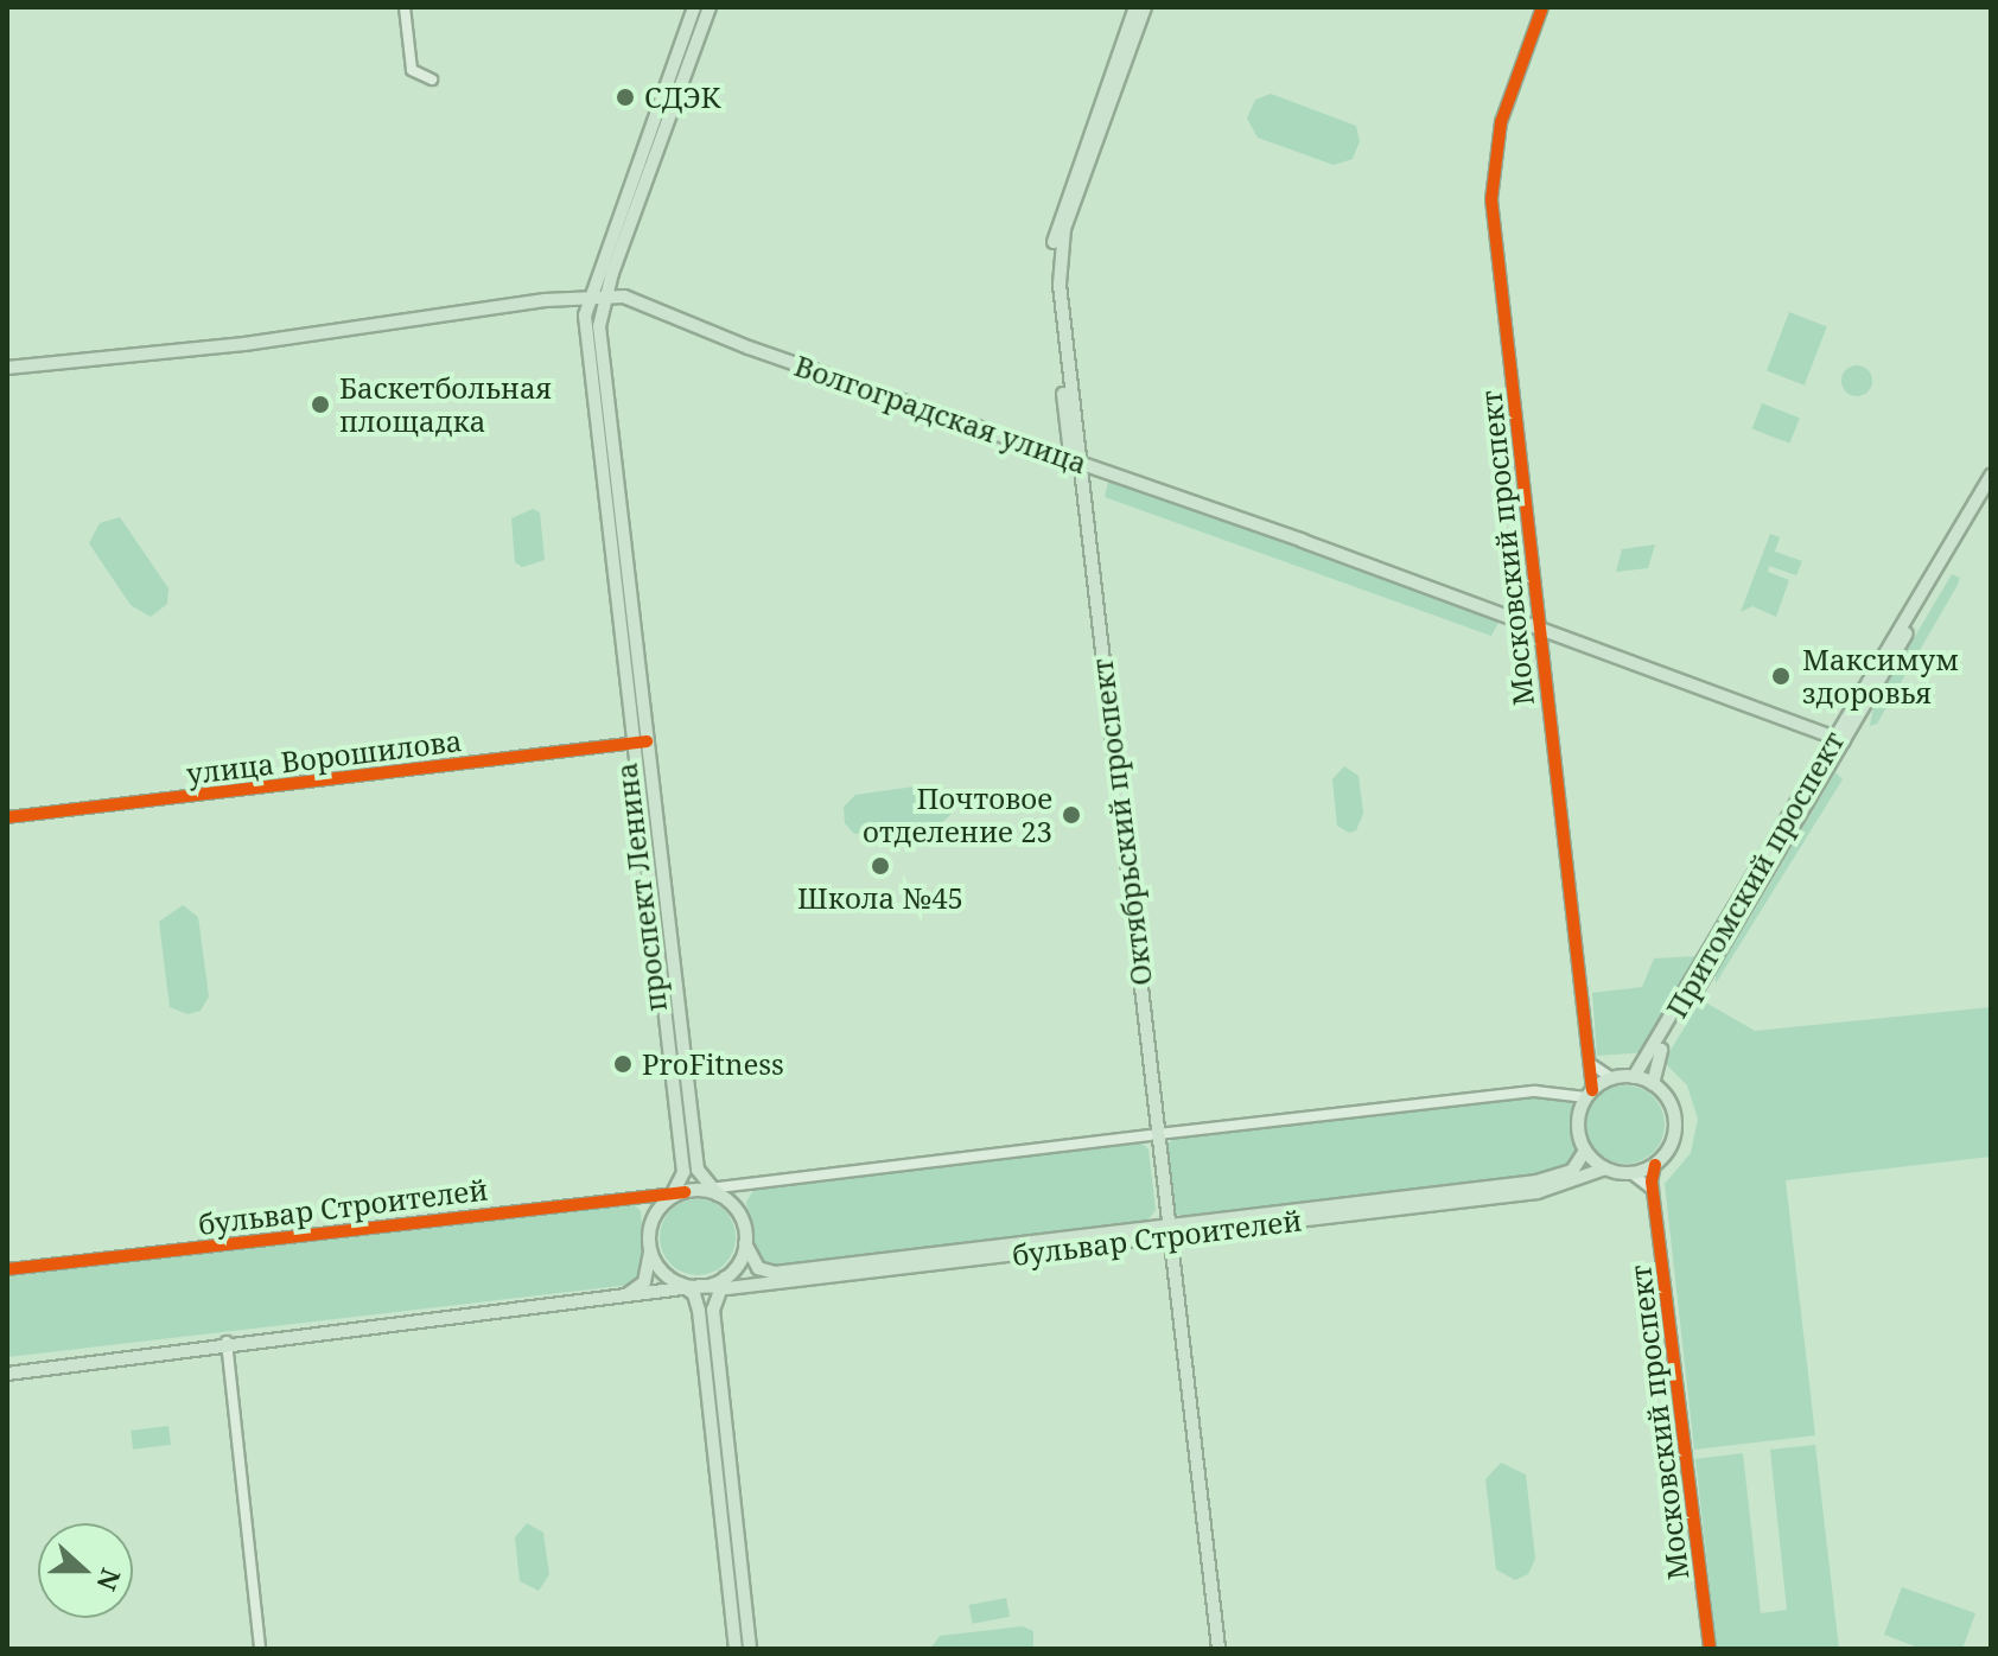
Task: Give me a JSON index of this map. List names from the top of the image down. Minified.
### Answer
{"streets":{"main road":["Волгоградская улица","Октябрьский проспект","Притомский проспект","проспект Ленина","бульвар Строителей"],"street":["Московский проспект","улица Ворошилова"]},"crossings":[["Волгоградская улица","Московский проспект"],["Волгоградская улица","Октябрьский проспект"],["Волгоградская улица","Притомский проспект"],["Волгоградская улица","проспект Ленина"],["Московский проспект","Притомский проспект"],["Московский проспект","бульвар Строителей"],["улица Ворошилова","проспект Ленина"],["Октябрьский проспект","бульвар Строителей"],["Притомский проспект","бульвар Строителей"],["проспект Ленина","бульвар Строителей"]],"places":["СДЭК","Баскетбольная площадка","Максимум здоровья","Почтовое отделение 23","Школа №45","ProFitness"],"north":"right"}
